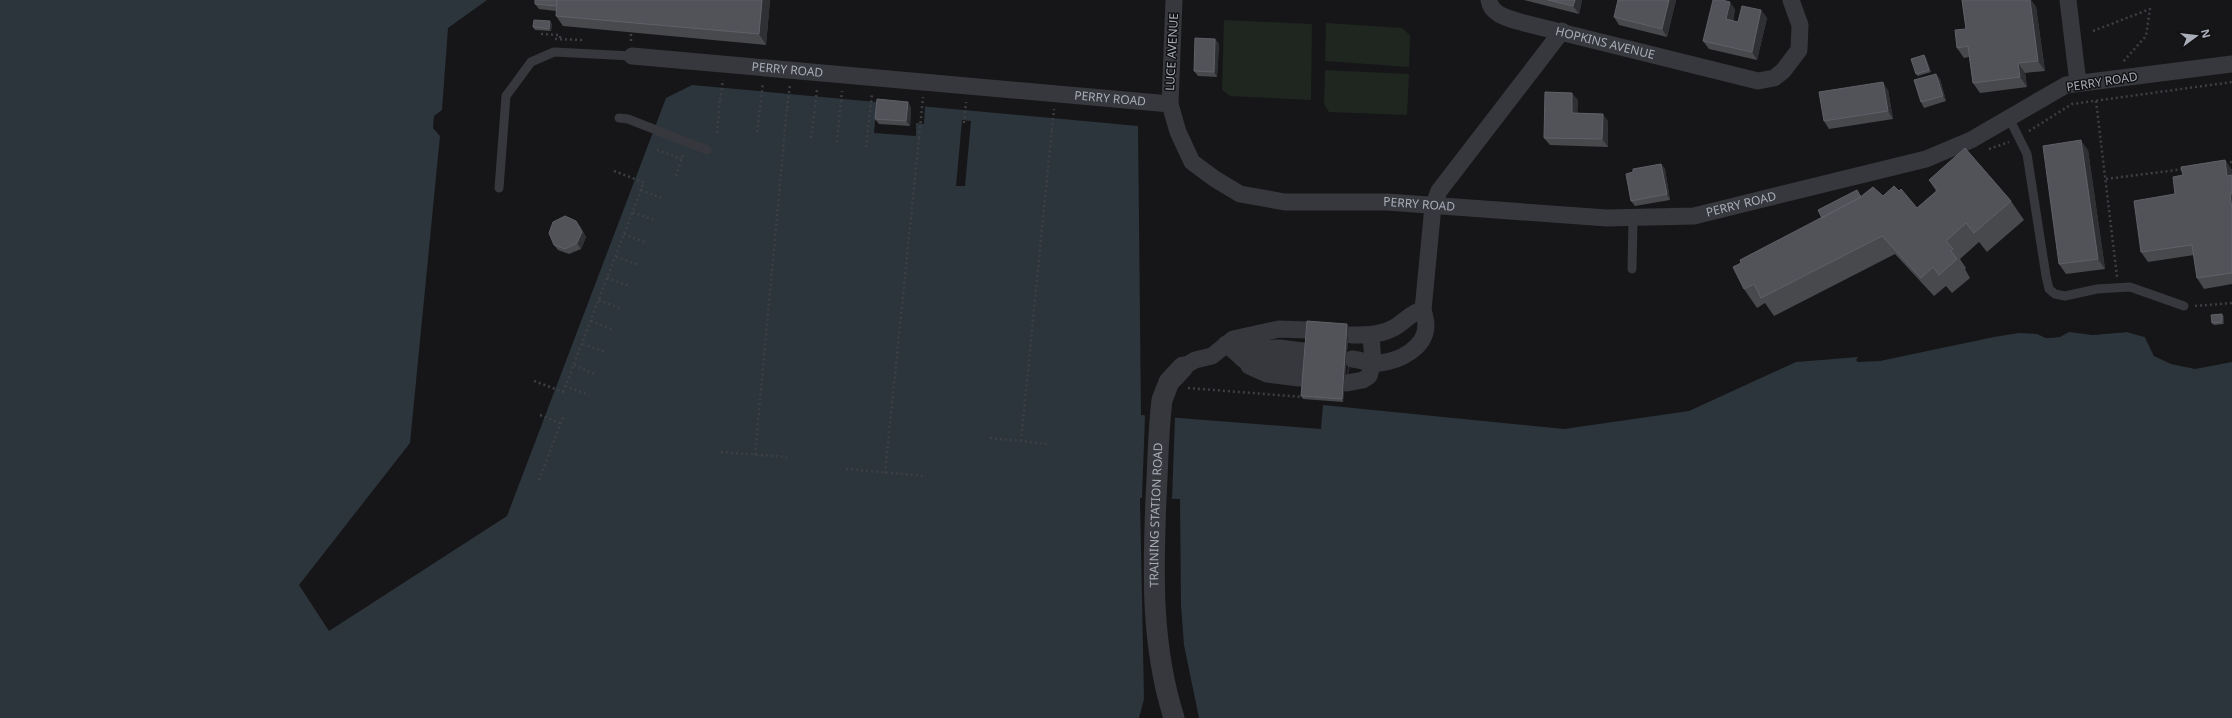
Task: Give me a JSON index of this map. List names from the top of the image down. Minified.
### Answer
{"streets":{"street":["HOPKINS AVENUE","LUCE AVENUE","PERRY ROAD","TRAINING STATION ROAD"]},"crossings":[["HOPKINS AVENUE","PERRY ROAD"],["LUCE AVENUE","PERRY ROAD"]],"north":"right"}
